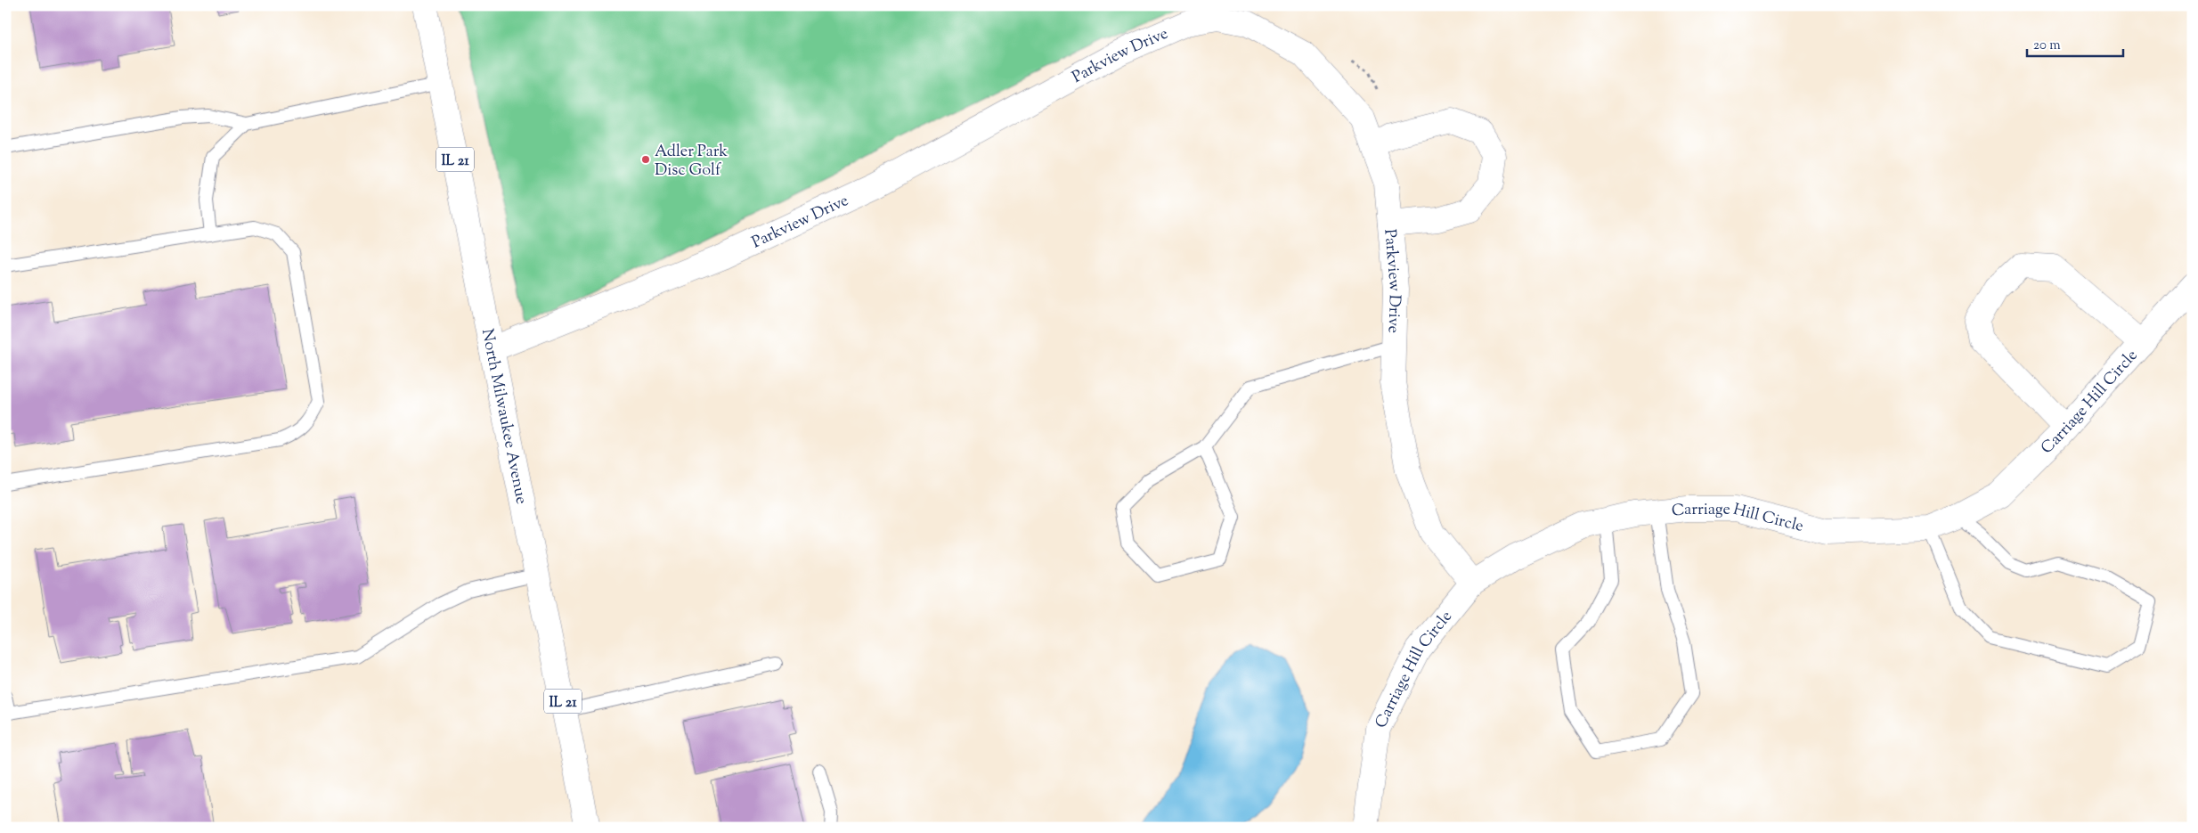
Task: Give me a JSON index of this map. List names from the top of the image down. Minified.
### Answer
{"streets":{"street":["Parkview Drive","IL 21","Carriage Hill Circle","North Milwaukee Avenue"]},"crossings":[["Parkview Drive","Carriage Hill Circle"],["Parkview Drive","North Milwaukee Avenue"]],"places":["Adler Park Disc Golf"],"scale_bar":"20 m"}
